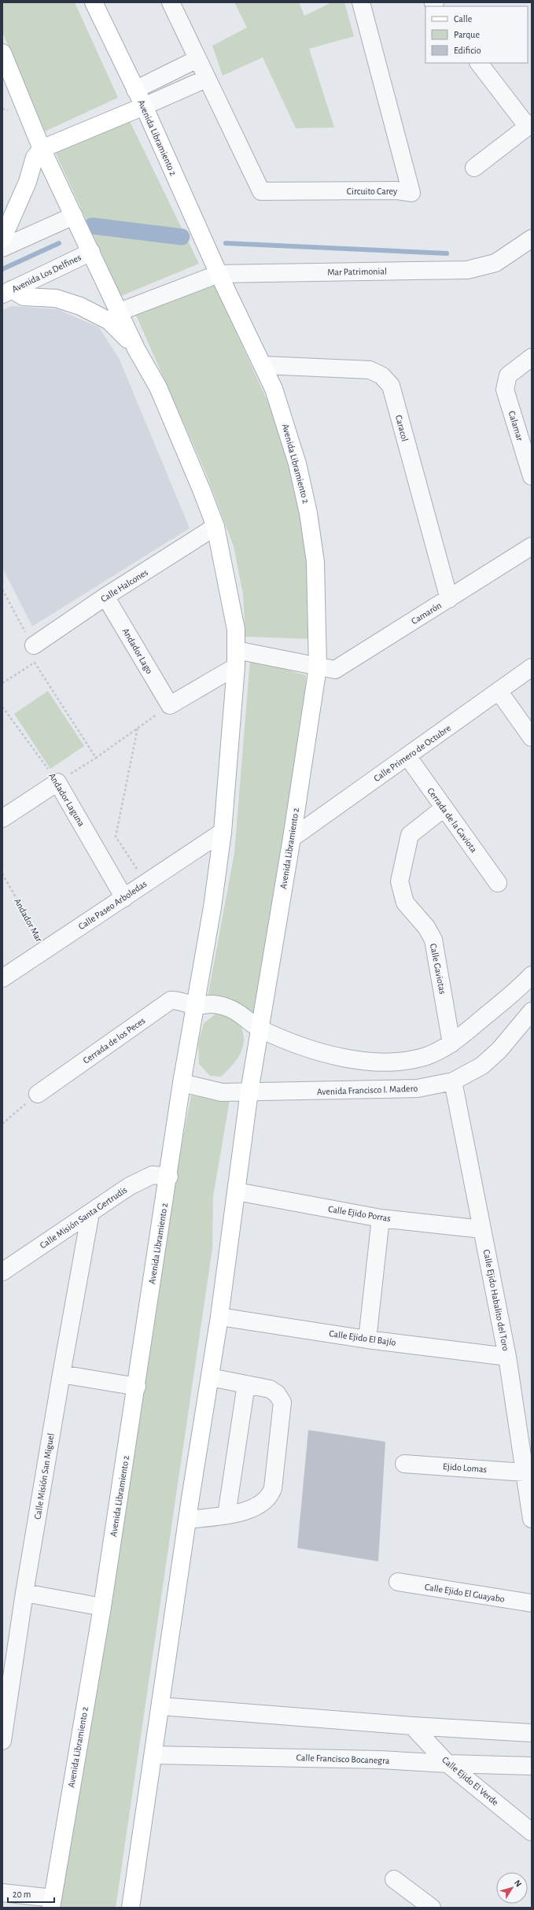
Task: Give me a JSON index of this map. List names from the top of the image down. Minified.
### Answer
{"streets":{"main road":["Avenida Libramiento 2"],"street":["Circuito Carey","Mar Patrimonial","Avenida Los Delfines","Calamar","Caracol","Calle Halcones","Camarón","Andador Lago","Calle Primero de Octubre","Andador Laguna","Cerrada de la Gaviota","Calle Paseo Arboledas","Calle Gaviotas","Cerrada de los Peces","Avenida Francisco I. Madero","Calle Ejido Porras","Calle Misión Santa Gertrudis","Calle Ejido Habalito del Toro","Calle Ejido El Bajío","Ejido Lomas","Calle Misión San Miguel","Calle Ejido El Guayabo","Calle Francisco Bocanegra","Calle Ejido El Verde"],"path":["Andador Mar"]},"crossings":[["Avenida Libramiento 2","Mar Patrimonial"],["Avenida Libramiento 2","Avenida Los Delfines"],["Avenida Libramiento 2","Caracol"],["Avenida Libramiento 2","Calle Halcones"],["Avenida Libramiento 2","Camarón"],["Avenida Libramiento 2","Calle Primero de Octubre"],["Avenida Libramiento 2","Calle Paseo Arboledas"],["Avenida Libramiento 2","Cerrada de los Peces"],["Avenida Libramiento 2","Avenida Francisco I. Madero"],["Avenida Libramiento 2","Calle Ejido Porras"],["Avenida Libramiento 2","Calle Misión Santa Gertrudis"],["Avenida Libramiento 2","Calle Ejido El Bajío"],["Avenida Libramiento 2","Calle Francisco Bocanegra"],["Caracol","Camarón"],["Calle Halcones","Andador Lago"],["Calle Primero de Octubre","Cerrada de la Gaviota"],["Andador Laguna","Calle Paseo Arboledas"],["Cerrada de la Gaviota","Calle Gaviotas"],["Calle Paseo Arboledas","Andador Mar"],["Avenida Francisco I. Madero","Calle Ejido Habalito del Toro"],["Calle Ejido Porras","Calle Ejido Habalito del Toro"],["Calle Misión Santa Gertrudis","Calle Misión San Miguel"],["Calle Ejido Habalito del Toro","Calle Ejido El Bajío"],["Calle Ejido Habalito del Toro","Ejido Lomas"],["Calle Francisco Bocanegra","Calle Ejido El Verde"]],"legend":["Calle","Parque","Edificio"],"scale_bar":"20 m","north":"top right"}
